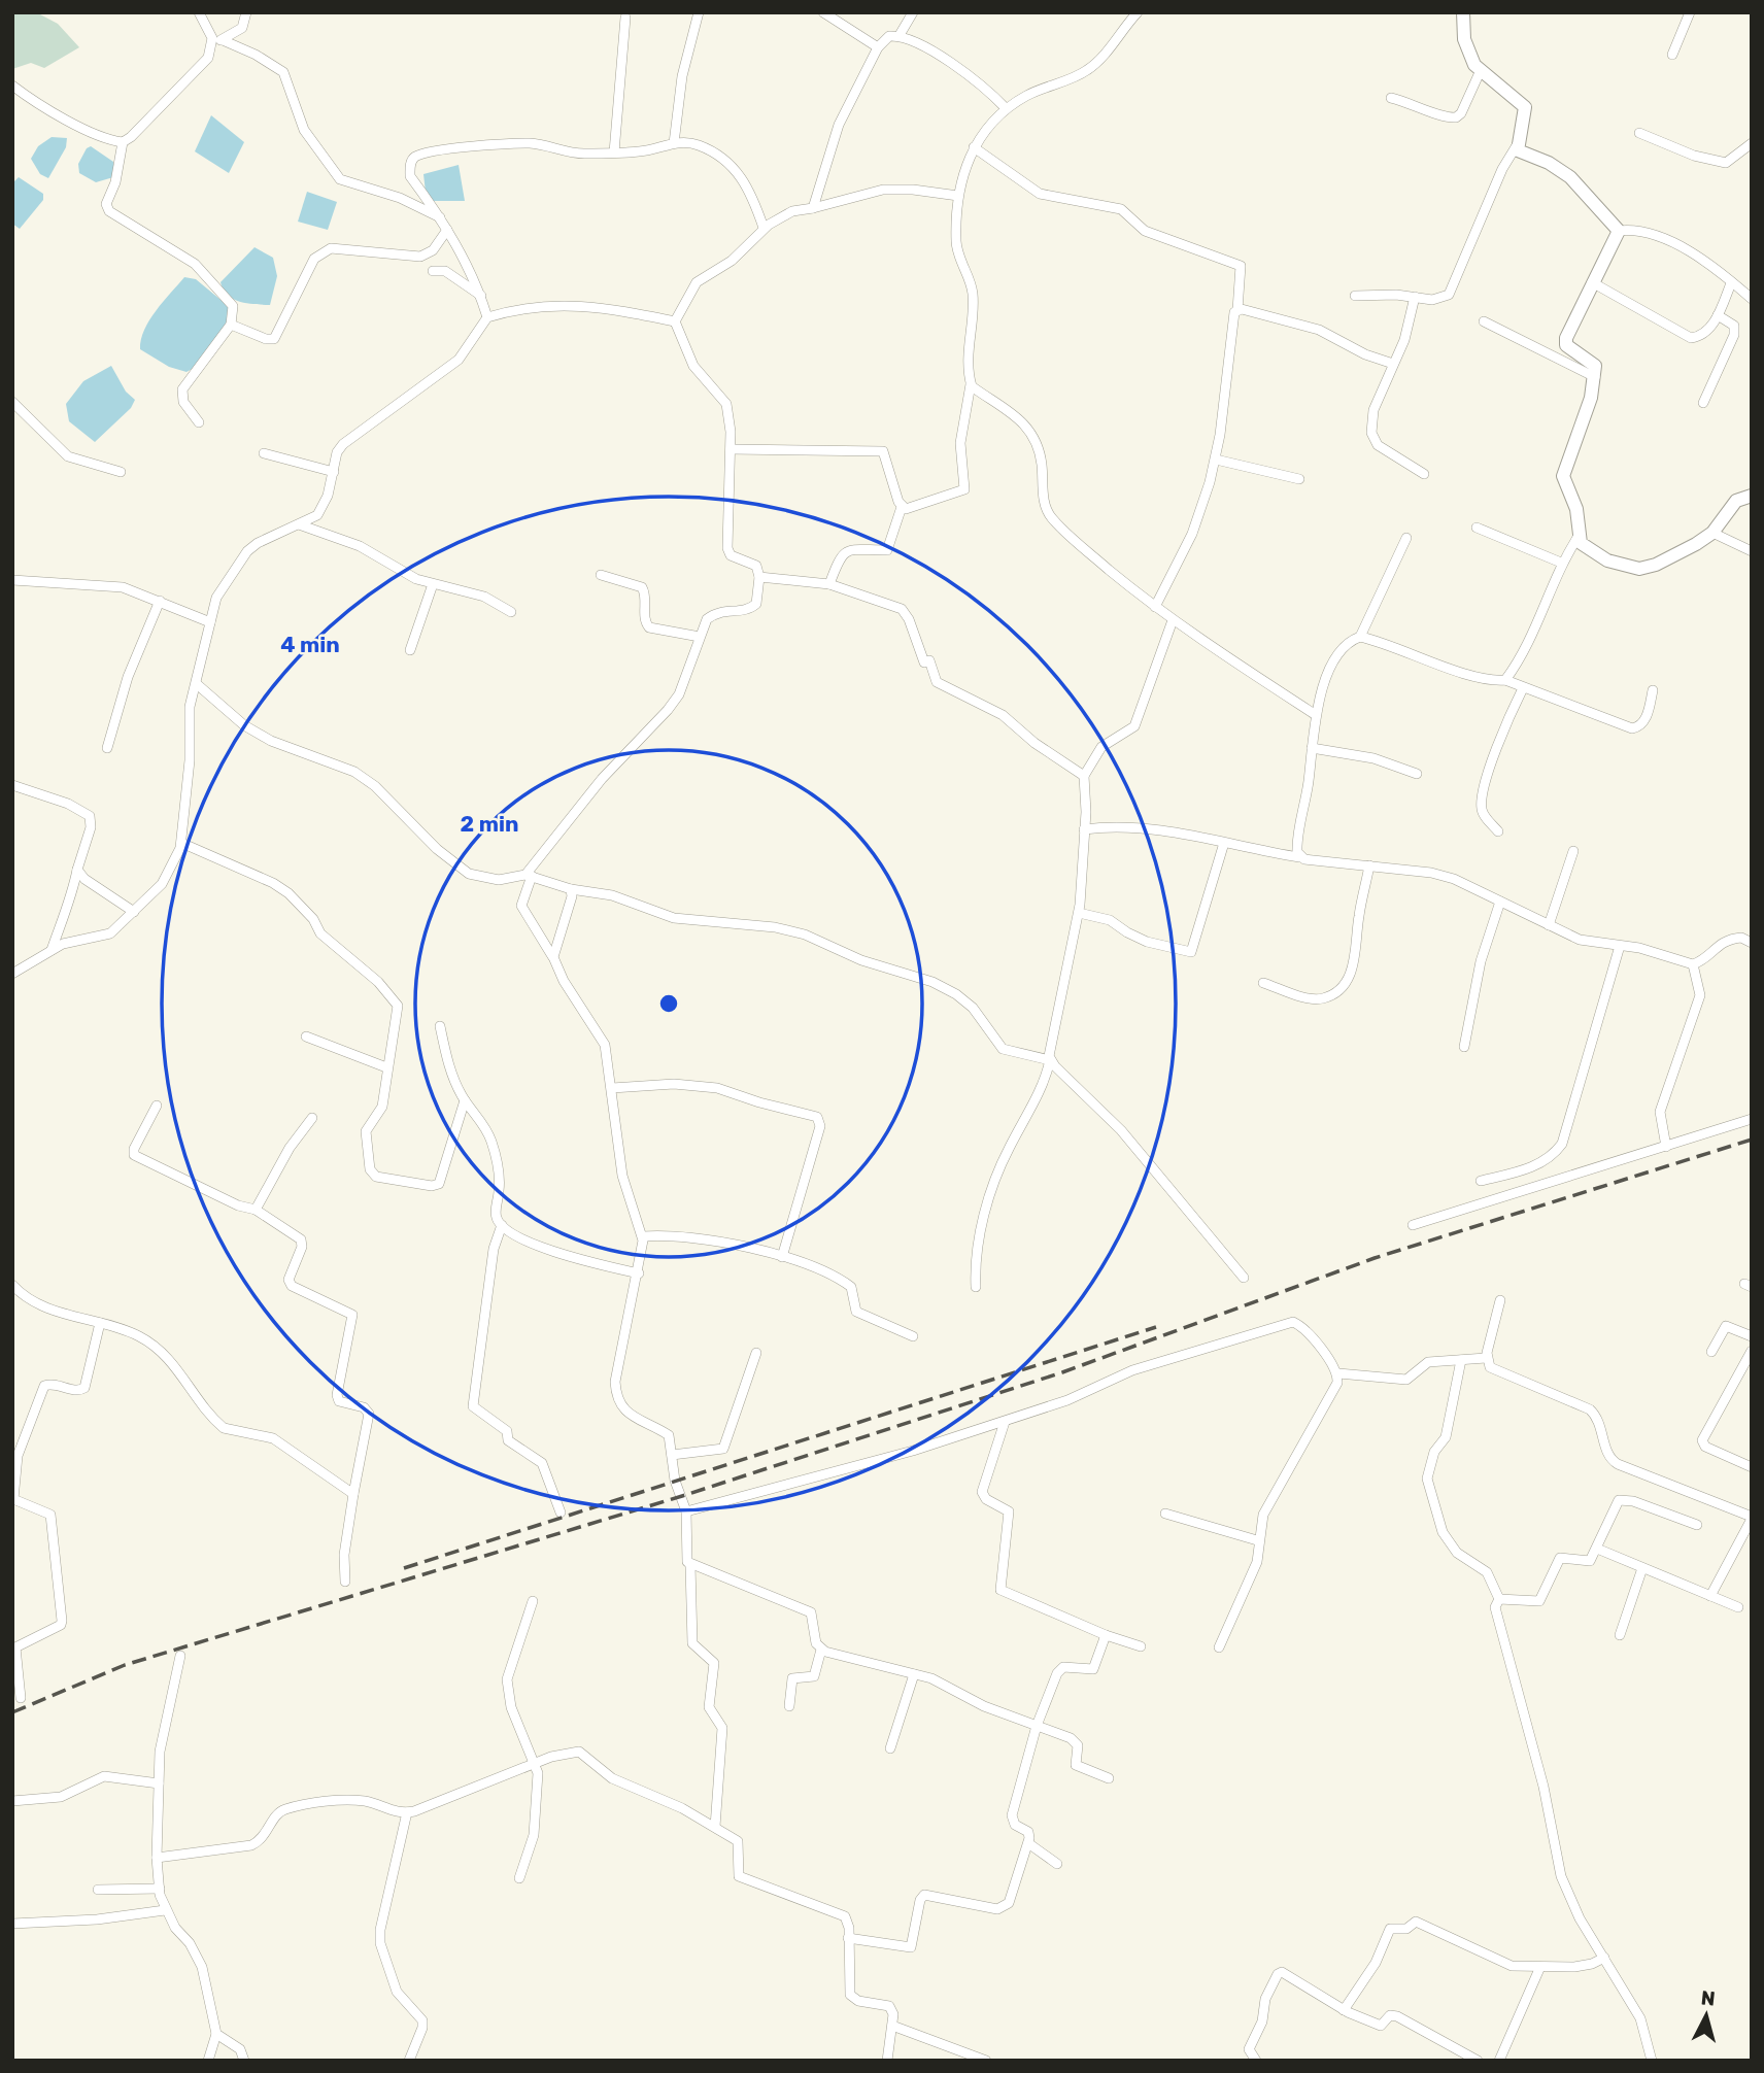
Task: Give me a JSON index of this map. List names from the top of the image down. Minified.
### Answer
{"north":"top","rings":["4 min","2 min"]}
